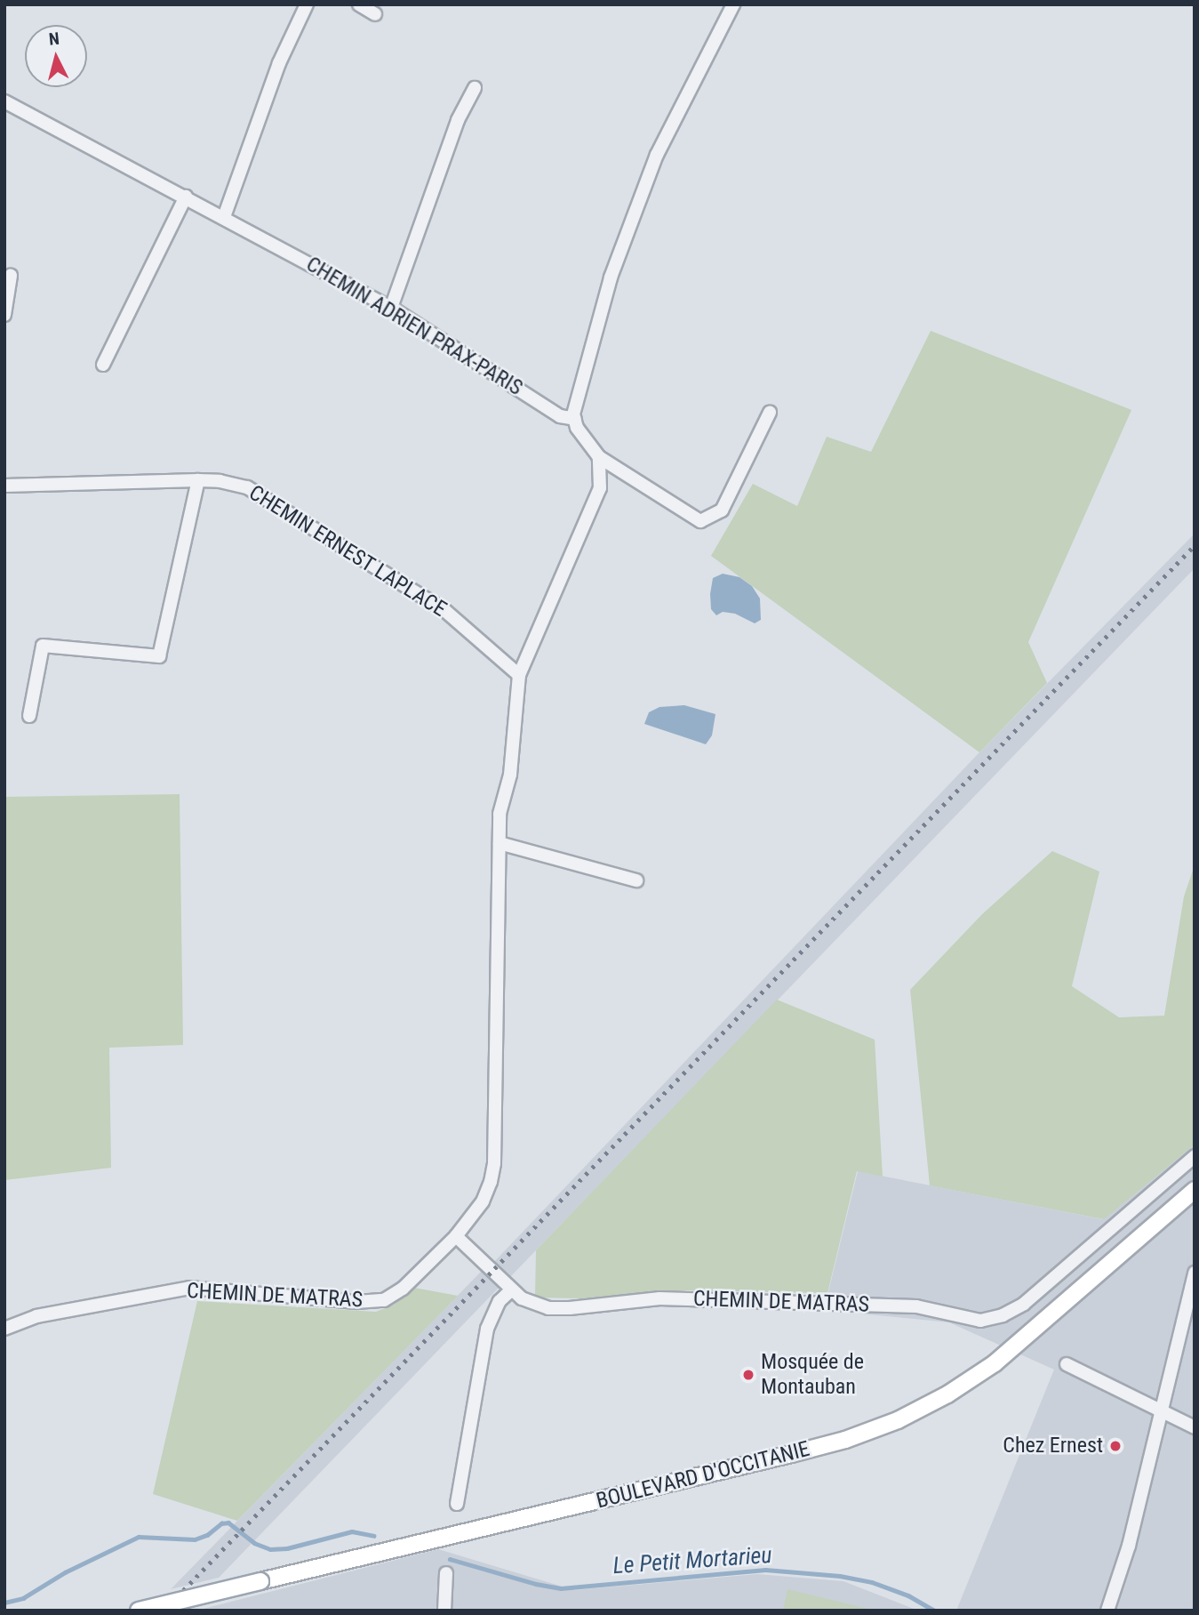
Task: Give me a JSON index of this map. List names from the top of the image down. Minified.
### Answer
{"streets":{"main road":["BOULEVARD D'OCCITANIE"],"street":["CHEMIN ADRIEN PRAX-PARIS","CHEMIN ERNEST LAPLACE","CHEMIN DE MATRAS"]},"water":["Le Petit Mortarieu"],"places":["Mosquée de Montauban","Chez Ernest"],"north":"top"}
